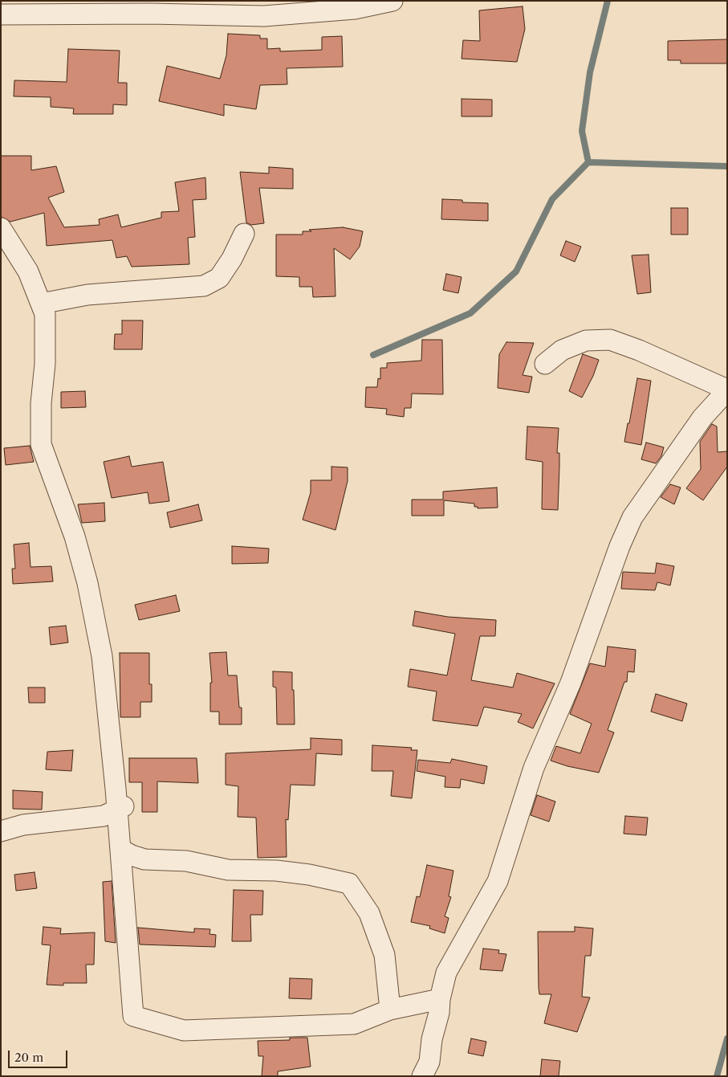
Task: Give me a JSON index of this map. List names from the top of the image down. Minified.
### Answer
{"scale_bar":"20 m"}
